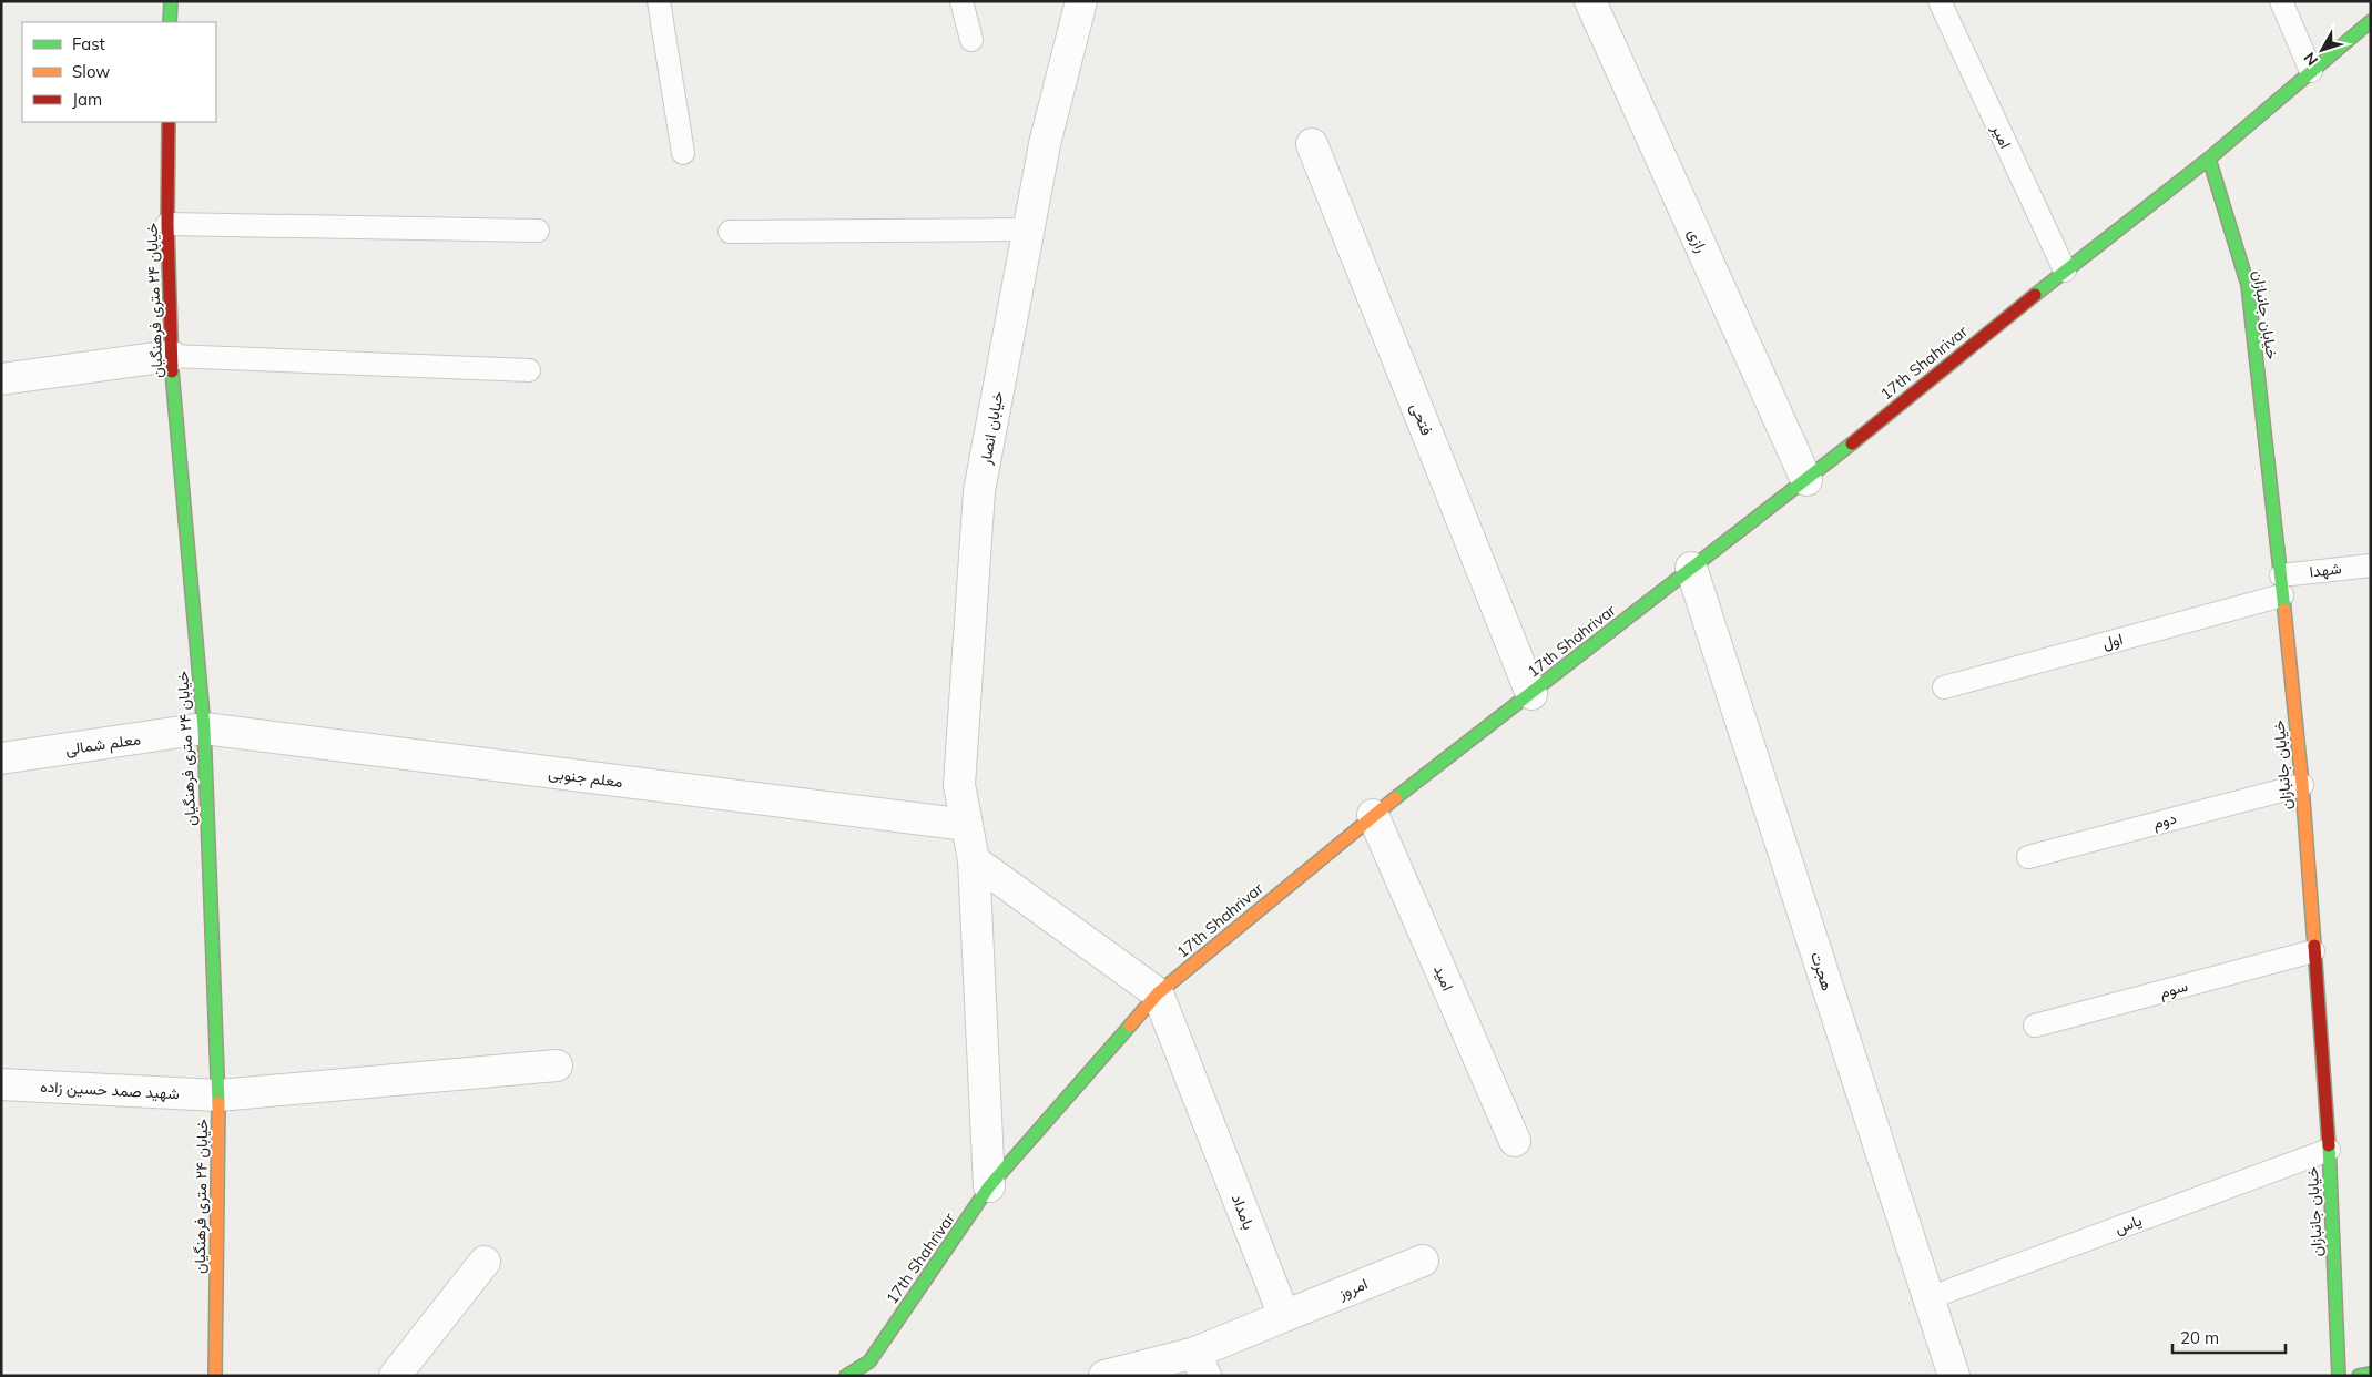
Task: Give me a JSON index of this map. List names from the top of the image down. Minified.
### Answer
{"streets":{"main road":["خیابان ۲۴ متری فرهنگیان","خیابان جانبازان","17th Shahrivar"],"street":["رازی","فتحی","خیابان انصار","معلم شمالی","معلم جنوبی","هجرت","امید","شهید صمد حسین زاده","بامداد","امروز"],"lane":["امیر","شهدا","اول","دوم","سوم","یاس"]},"crossings":[["امیر","17th Shahrivar"],["رازی","17th Shahrivar"],["خیابان ۲۴ متری فرهنگیان","معلم شمالی"],["خیابان ۲۴ متری فرهنگیان","معلم جنوبی"],["خیابان ۲۴ متری فرهنگیان","شهید صمد حسین زاده"],["خیابان جانبازان","17th Shahrivar"],["خیابان جانبازان","شهدا"],["خیابان جانبازان","اول"],["خیابان جانبازان","دوم"],["خیابان جانبازان","سوم"],["خیابان جانبازان","یاس"],["17th Shahrivar","فتحی"],["17th Shahrivar","خیابان انصار"],["17th Shahrivar","هجرت"],["17th Shahrivar","امید"],["17th Shahrivar","بامداد"],["خیابان انصار","معلم جنوبی"],["شهدا","اول"],["معلم شمالی","معلم جنوبی"],["هجرت","یاس"],["بامداد","امروز"]],"legend":["Fast","Slow","Jam"],"scale_bar":"20 m","north":"bottom left"}
